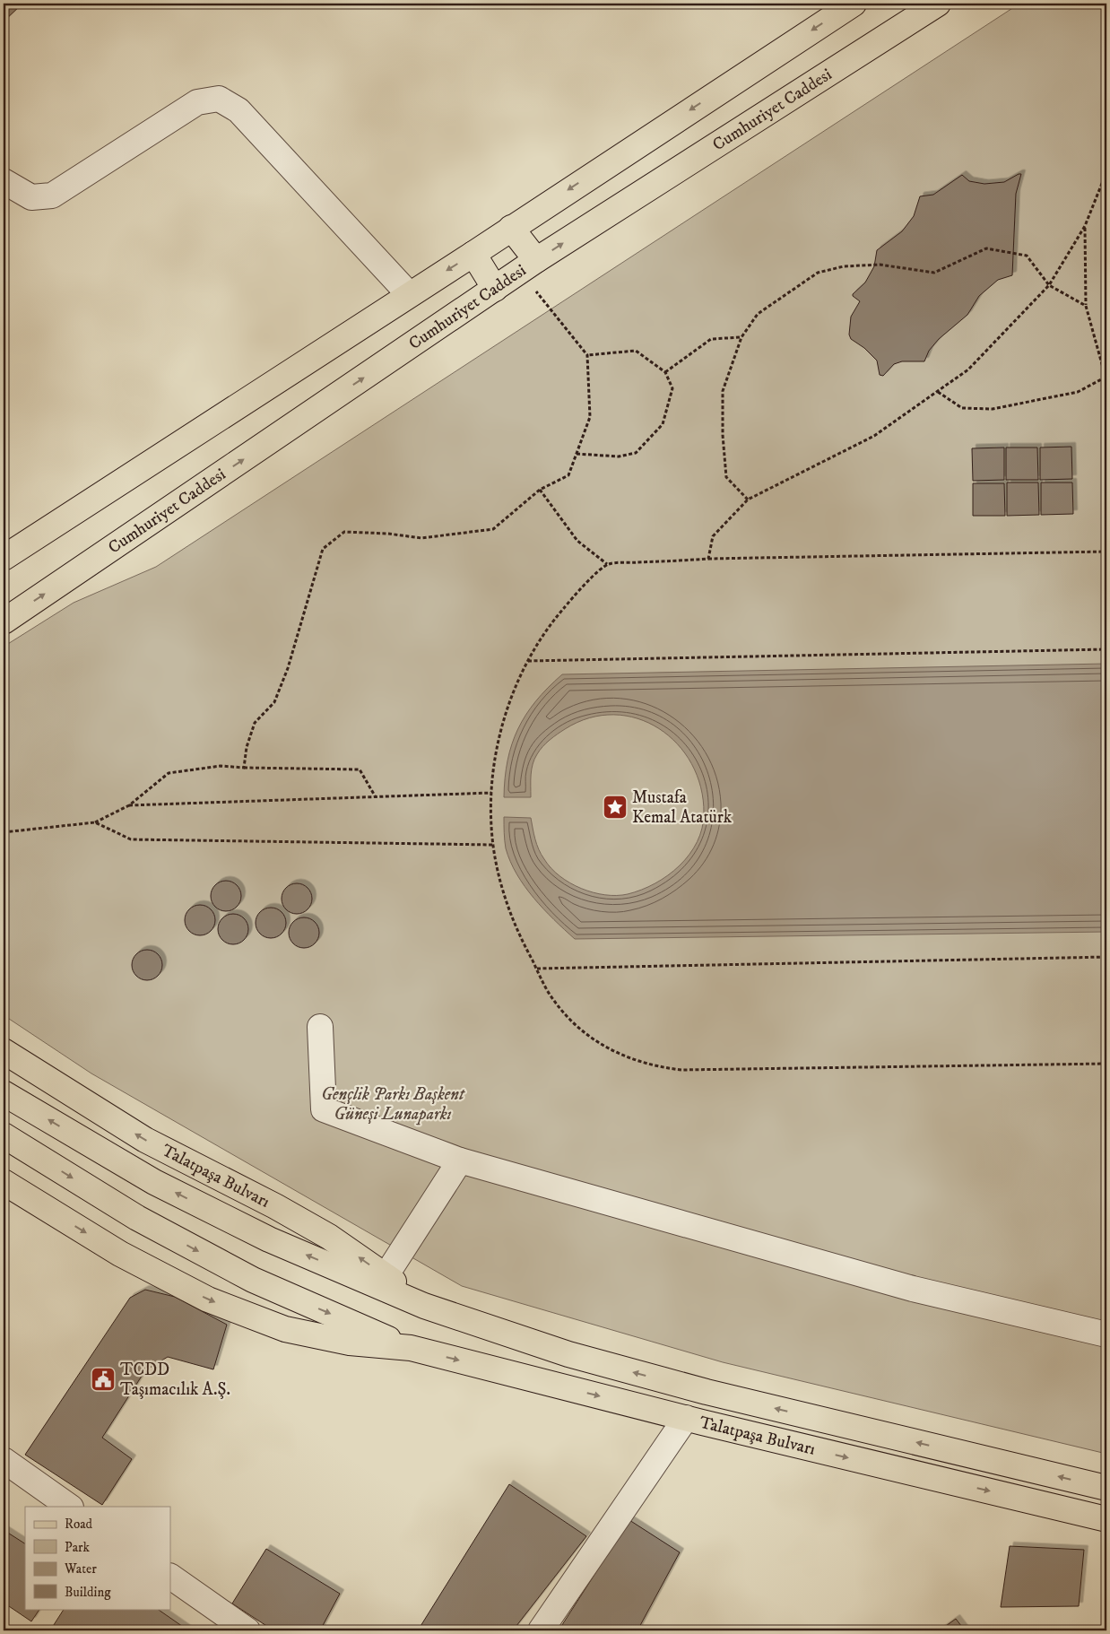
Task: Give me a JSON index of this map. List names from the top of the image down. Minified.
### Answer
{"streets":{"main road":["Cumhuriyet Caddesi","Talatpaşa Bulvarı"]},"parks":["Gençlik Parkı Başkent Güneşi Lunaparkı"],"places":{"place":["Mustafa Kemal Atatürk"],"public building":["TCDD Taşımacılık A.Ş."]},"legend":["Road","Park","Water","Building"]}
